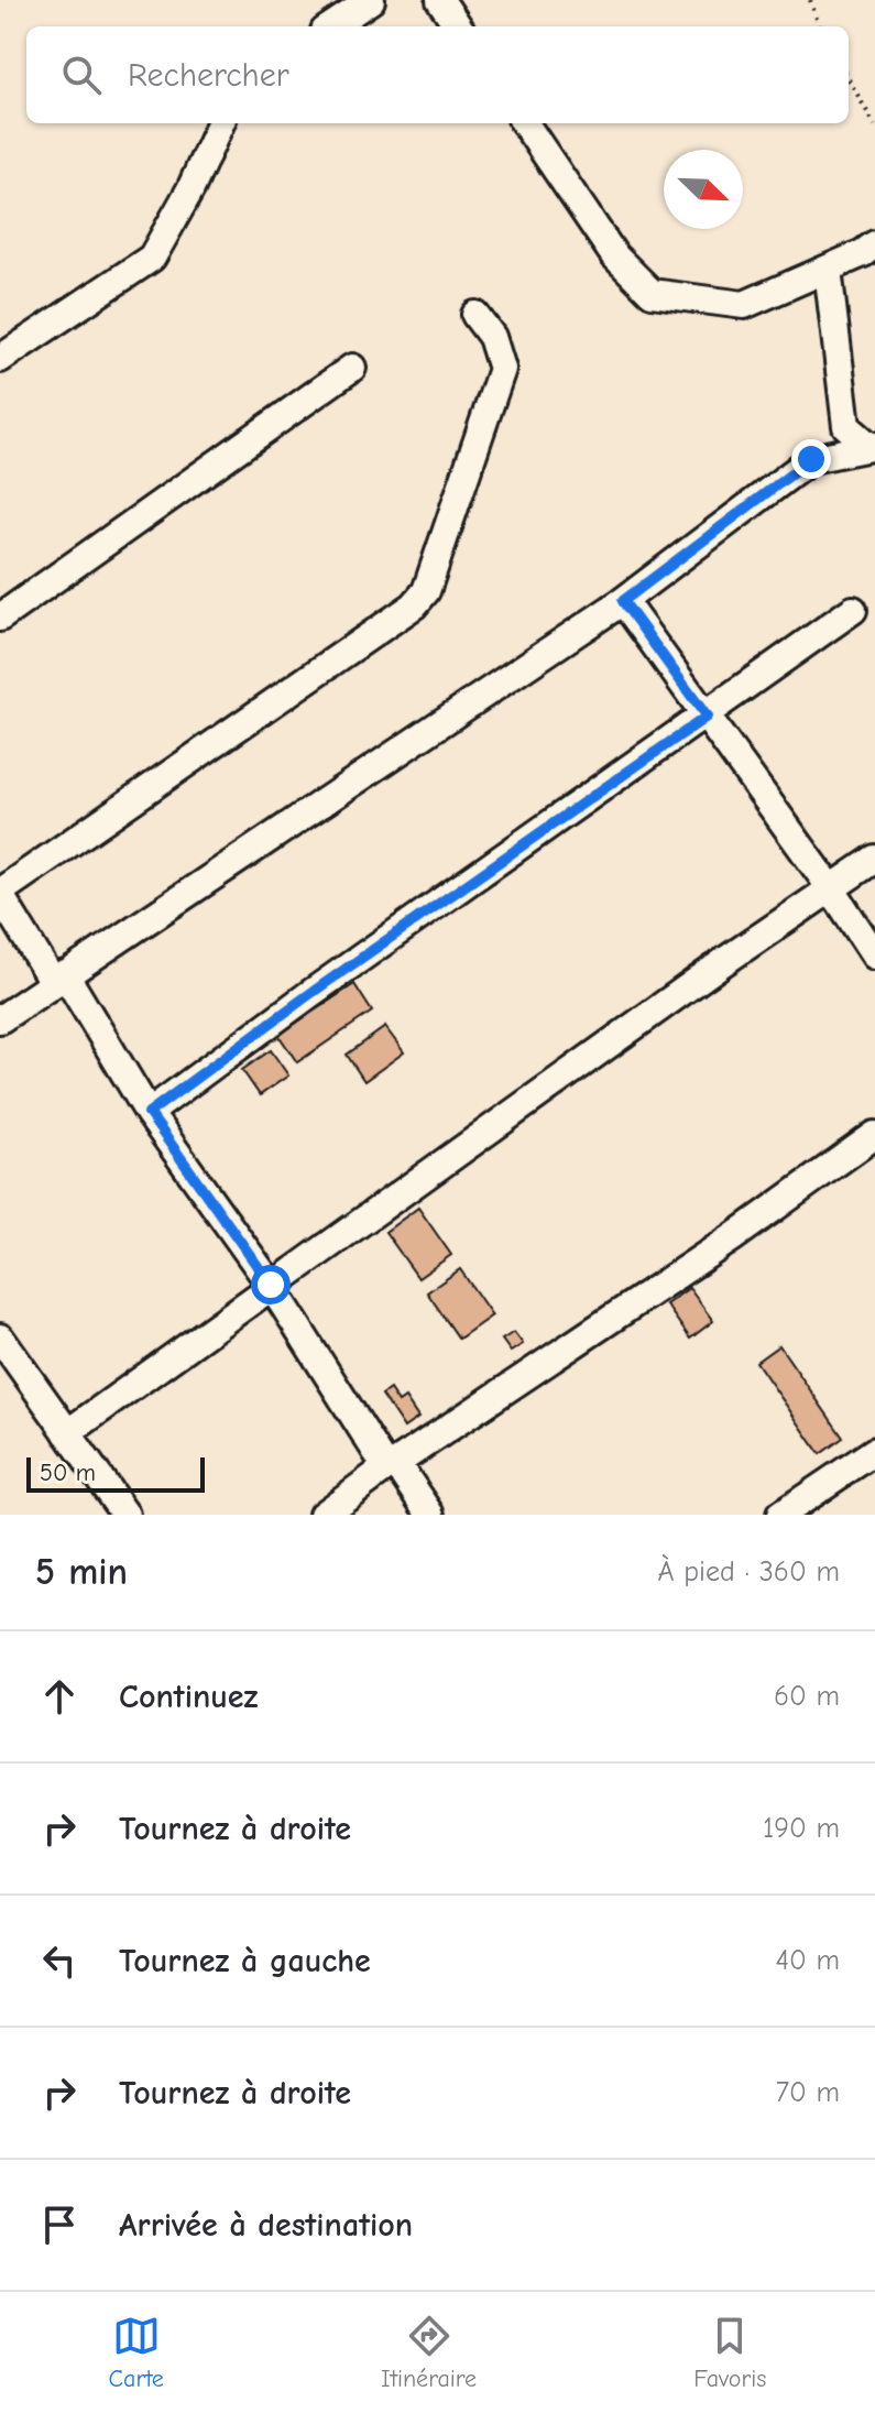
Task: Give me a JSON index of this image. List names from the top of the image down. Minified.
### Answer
{"scale_bar":"50 m","north":"bottom right","page":{"search":"Rechercher","scale":"50 m","heading":["5 min","À pied · 360 m"],"list":[["Continuez","60 m"],["Tournez à droite","190 m"],["Tournez à gauche","40 m"],["Tournez à droite","70 m"],"Arrivée à destination"],"nav":["Carte","Itinéraire","Favoris"]}}
